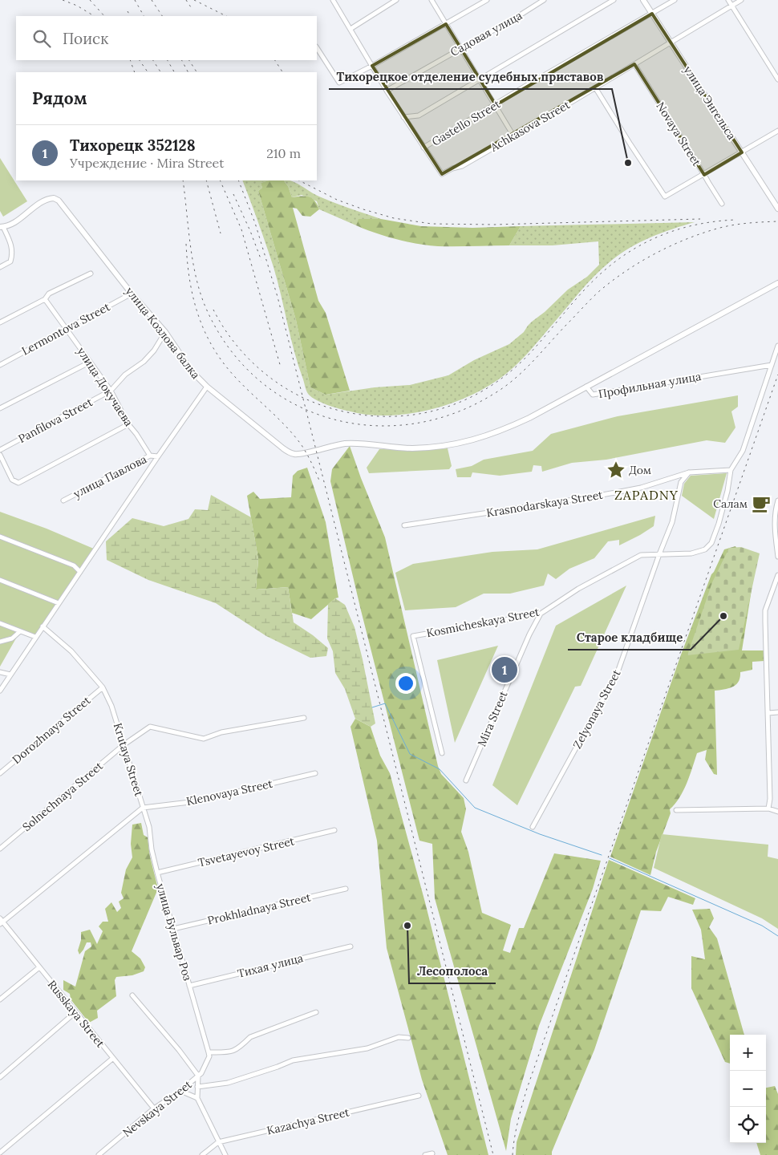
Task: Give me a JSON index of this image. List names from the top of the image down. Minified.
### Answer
{"streets":{"main road":["улица Энгельса","улица Козлова балка","Профильная улица"],"street":["Садовая улица","Gastello Street","Achkasova Street","Novaya Street","Lermontova Street","улица Докучаева","Panfilova Street","улица Павлова","Krasnodarskaya Street","Kosmicheskaya Street","Zelyonaya Street","Mira Street","Dorozhnaya Street","Krutaya Street","Klenovaya Street","Solnechnaya Street","Tsvetayevoy Street","Prokhladnaya Street","улица Бульвар Роз","Тихая улица","Russkaya Street","Nevskaya Street","Kazachya Street"]},"crossings":[["улица Энгельса","Gastello Street"],["улица Энгельса","Achkasova Street"],["Gastello Street","Achkasova Street"],["Achkasova Street","Novaya Street"],["Lermontova Street","улица Козлова балка"],["Lermontova Street","улица Докучаева"],["улица Козлова балка","Профильная улица"],["улица Козлова балка","Panfilova Street"],["улица Докучаева","Panfilova Street"],["улица Докучаева","улица Павлова"],["Krasnodarskaya Street","Kosmicheskaya Street"],["Krasnodarskaya Street","Zelyonaya Street"],["Kosmicheskaya Street","Zelyonaya Street"],["Kosmicheskaya Street","Mira Street"],["Dorozhnaya Street","Krutaya Street"],["Krutaya Street","Klenovaya Street"],["Krutaya Street","Solnechnaya Street"],["Krutaya Street","улица Бульвар Роз"],["Krutaya Street","Russkaya Street"],["Klenovaya Street","улица Бульвар Роз"],["Tsvetayevoy Street","улица Бульвар Роз"],["Prokhladnaya Street","улица Бульвар Роз"],["улица Бульвар Роз","Тихая улица"],["улица Бульвар Роз","Nevskaya Street"],["Russkaya Street","Nevskaya Street"]],"districts":["ZAPADNY"],"places":{"other":["Тихорецкое отделение судебных приставов","Старое кладбище","Лесополоса"],"place":["Дом"],"cafe":["Салам"]},"page":{"search":"Поиск","heading":"Рядом","list":[{"mark":"1","name":"Тихорецк 352128","note":"Учреждение · Mira Street","value":"210 m"}],"pins":"1","map_buttons":["+","−"]}}
